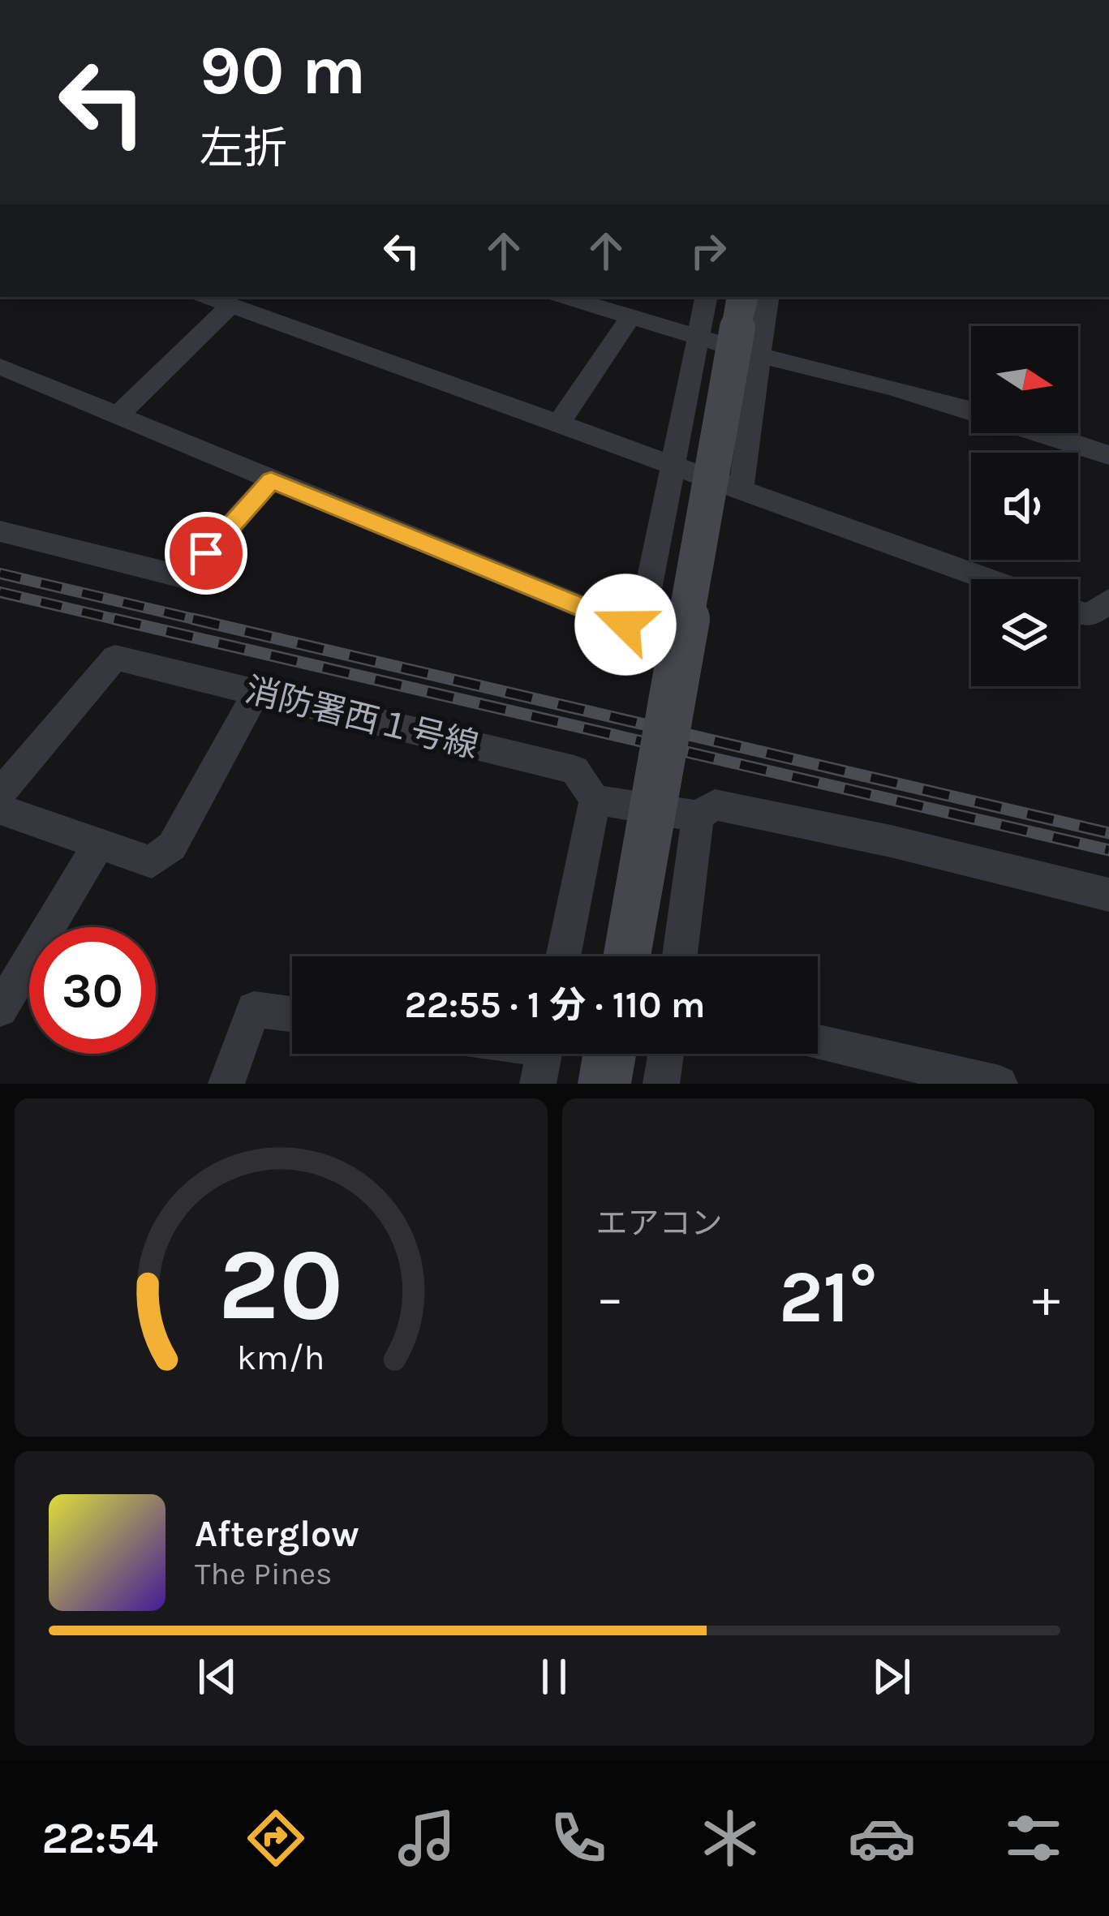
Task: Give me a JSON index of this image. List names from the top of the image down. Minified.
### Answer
{"streets":{"street":["消防署西１号線"]},"north":"right","page":{"turn":["90 m","左折"],"limit":"30","trip":"22:55 · 1 分 · 110 m","tile":"エアコン","heat":["−","21°","+"],"song":["Afterglow","The Pines"],"tabs":"22:54","gauge":["20","km/h"]}}
